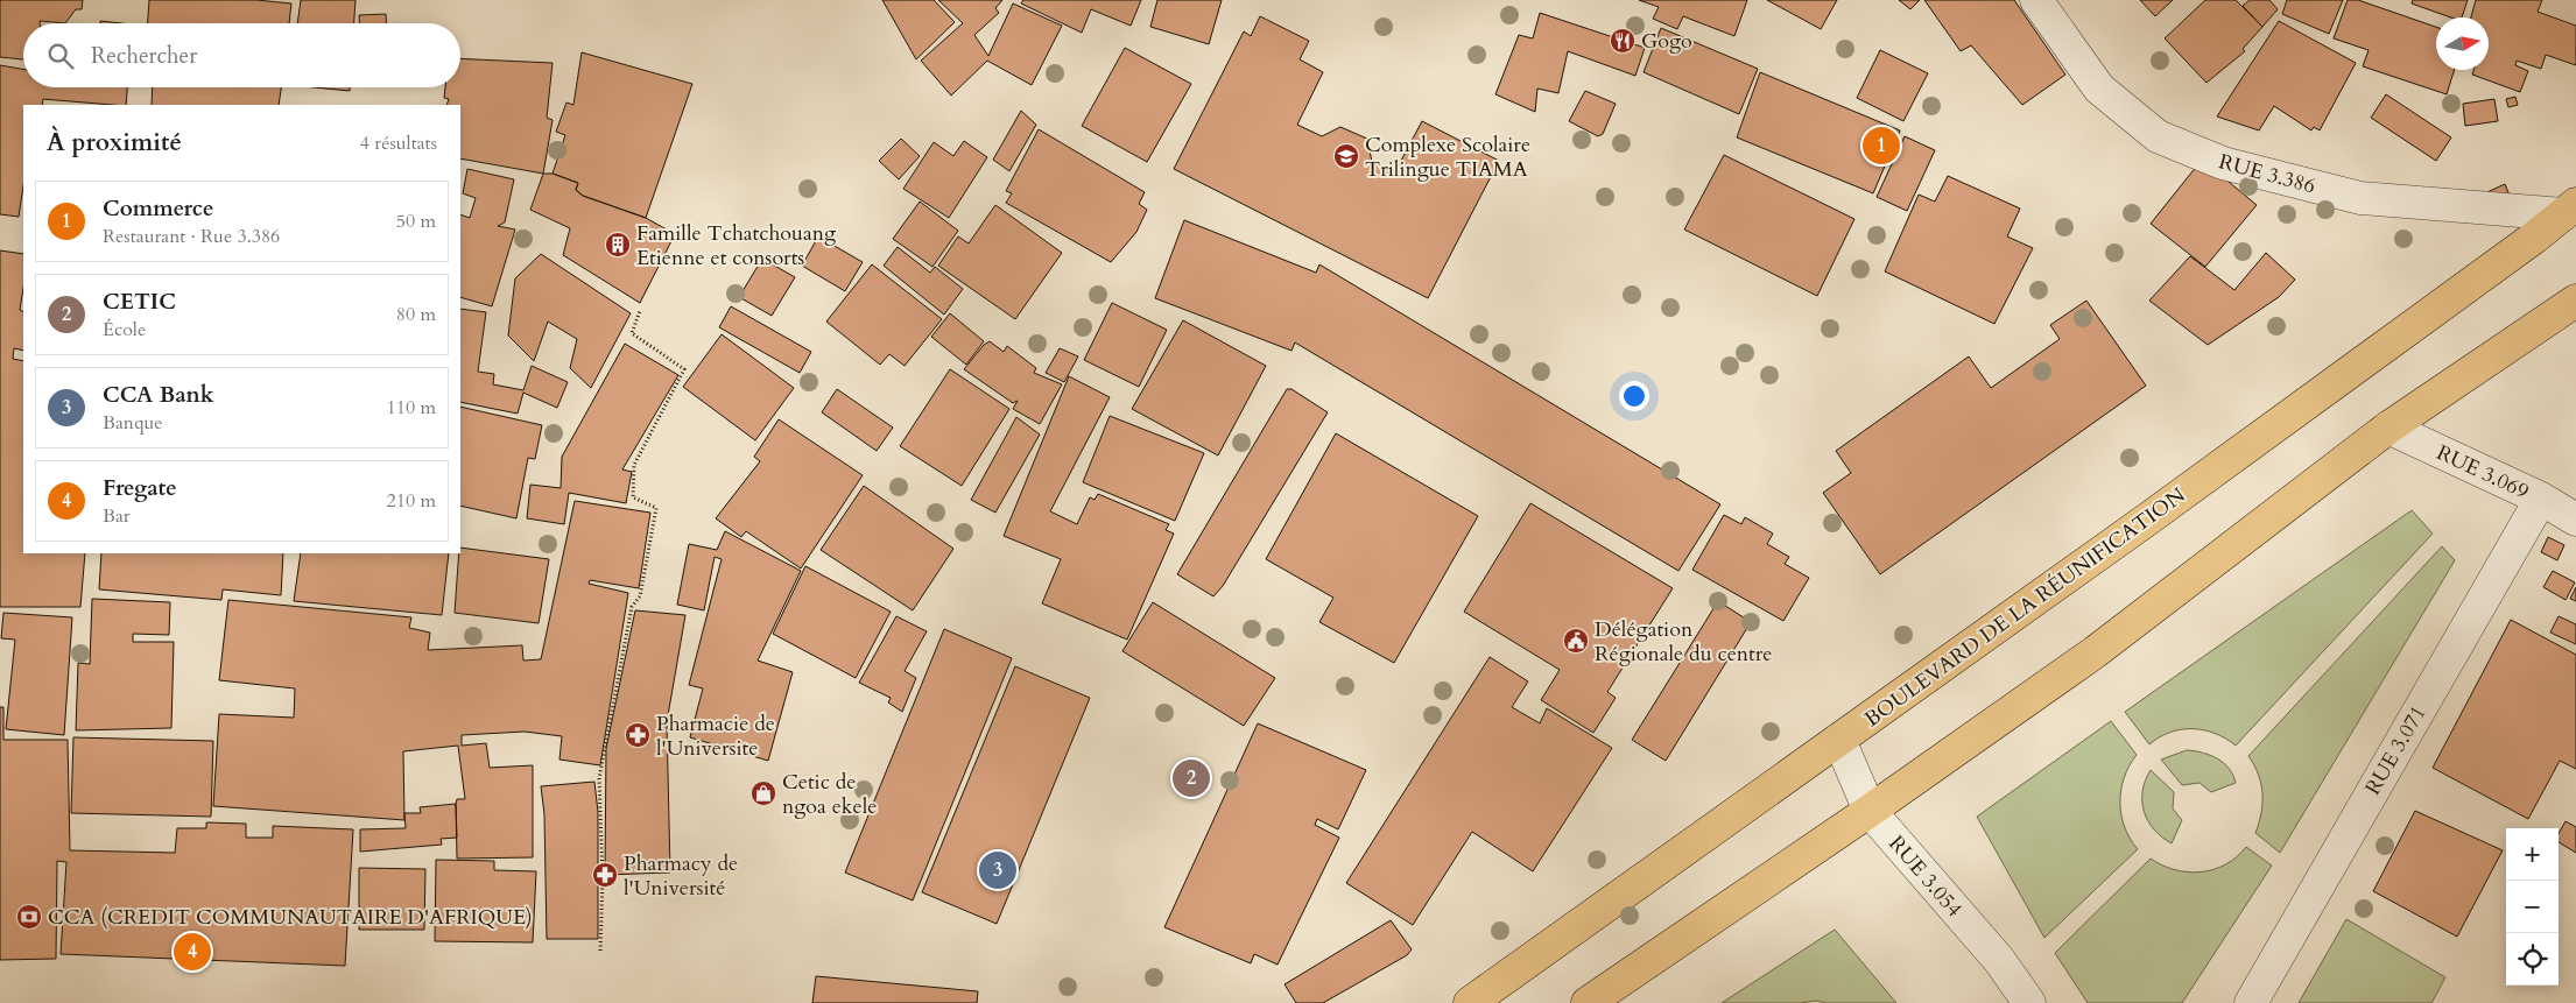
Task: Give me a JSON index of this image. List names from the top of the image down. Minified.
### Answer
{"streets":{"main road":["BOULEVARD DE LA RÉUNIFICATION"],"street":["RUE 3.386","RUE 3.069","RUE 3.071","RUE 3.054"]},"crossings":[["RUE 3.386","BOULEVARD DE LA RÉUNIFICATION"],["RUE 3.069","RUE 3.071"],["BOULEVARD DE LA RÉUNIFICATION","RUE 3.054"]],"places":{"restaurant":["Gogo"],"school or university":["Complexe Scolaire Trilingue TIAMA"],"building":["Famille Tchatchouang Etienne et consorts"],"public building":["Délégation Régionale du centre"],"pharmacy":["Pharmacie de l'Universite","Pharmacy de l'Université"],"shop":["Cetic de ngoa ekele"],"bank":["CCA (CREDIT COMMUNAUTAIRE D'AFRIQUE)"]},"north":"right","page":{"search":"Rechercher","heading":["À proximité","4 résultats"],"pins":["1","2","3","4"],"list":[{"mark":"1","name":"Commerce","note":"Restaurant · Rue 3.386","value":"50 m"},{"mark":"2","name":"CETIC","note":"École","value":"80 m"},{"mark":"3","name":"CCA Bank","note":"Banque","value":"110 m"},{"mark":"4","name":"Fregate","note":"Bar","value":"210 m"}],"map_buttons":["+","−"]}}
